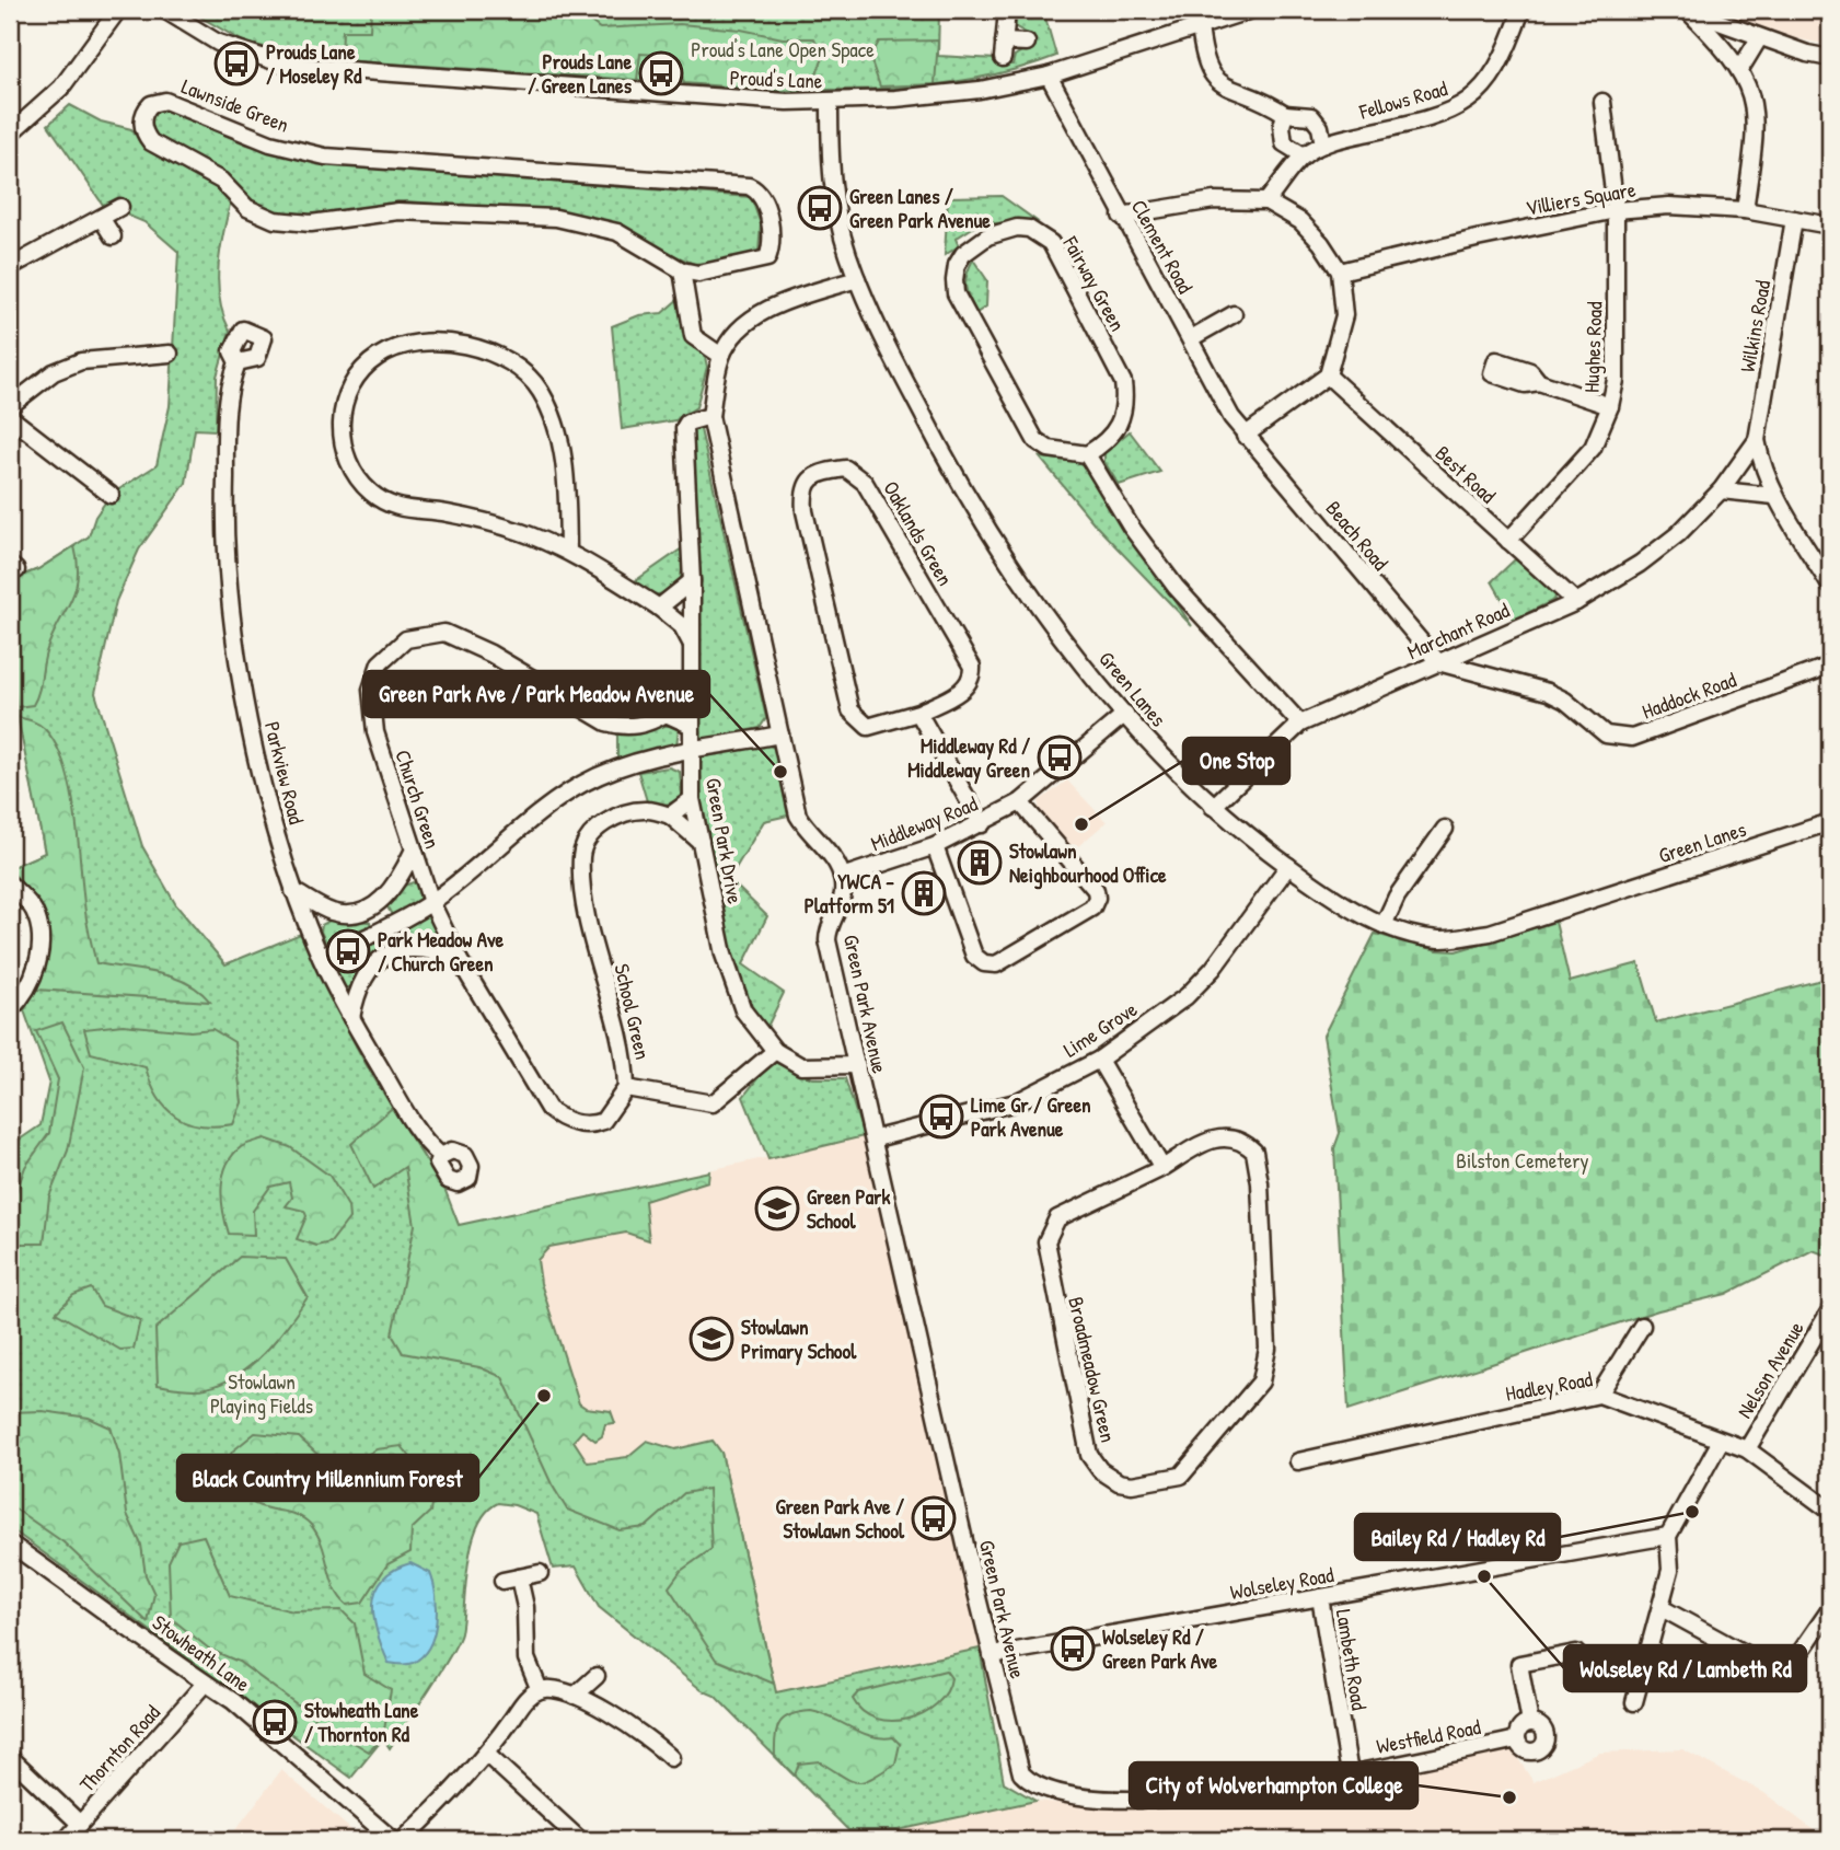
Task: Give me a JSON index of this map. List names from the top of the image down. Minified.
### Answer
{"streets":{"street":["Proud's Lane","Fellows Road","Lawnside Green","Villiers Square","Clement Road","Fairway Green","Wilkins Road","Hughes Road","Best Road","Oaklands Green","Beach Road","Marchant Road","Green Lanes","Haddock Road","Parkview Road","Church Green","Middleway Road","Green Park Drive","Green Park Avenue","School Green","Lime Grove","Broadmeadow Green","Nelson Avenue","Hadley Road","Wolseley Road","Stowheath Lane","Lambeth Road","Westfield Road","Thornton Road"]},"crossings":[["Proud's Lane","Clement Road"],["Proud's Lane","Green Lanes"],["Villiers Square","Wilkins Road"],["Villiers Square","Hughes Road"],["Clement Road","Beach Road"],["Wilkins Road","Marchant Road"],["Hughes Road","Best Road"],["Best Road","Marchant Road"],["Beach Road","Marchant Road"],["Beach Road","Haddock Road"],["Marchant Road","Green Lanes"],["Marchant Road","Haddock Road"],["Green Lanes","Middleway Road"],["Green Lanes","Lime Grove"],["Church Green","School Green"],["Middleway Road","Green Park Avenue"],["Green Park Drive","Green Park Avenue"],["Green Park Avenue","Lime Grove"],["Green Park Avenue","Wolseley Road"],["Green Park Avenue","Westfield Road"],["Nelson Avenue","Hadley Road"],["Wolseley Road","Lambeth Road"],["Stowheath Lane","Thornton Road"],["Lambeth Road","Westfield Road"]],"parks":["Proud's Lane Open Space","Bilston Cemetery","Stowlawn Playing Fields"],"places":{"bus stop":["Prouds Lane / Moseley Rd","Prouds Lane / Green Lanes","Green Lanes / Green Park Avenue","Middleway Rd / Middleway Green","Park Meadow Ave / Church Green","Lime Gr / Green Park Avenue","Green Park Ave / Stowlawn School","Wolseley Rd / Green Park Ave","Stowheath Lane / Thornton Rd"],"other":["Green Park Ave / Park Meadow Avenue","One Stop","Black Country Millennium Forest","Bailey Rd / Hadley Rd","Wolseley Rd / Lambeth Rd","City of Wolverhampton College"],"building":["Stowlawn Neighbourhood Office","YWCA - Platform 51"],"school or university":["Green Park School","Stowlawn Primary School"]}}
